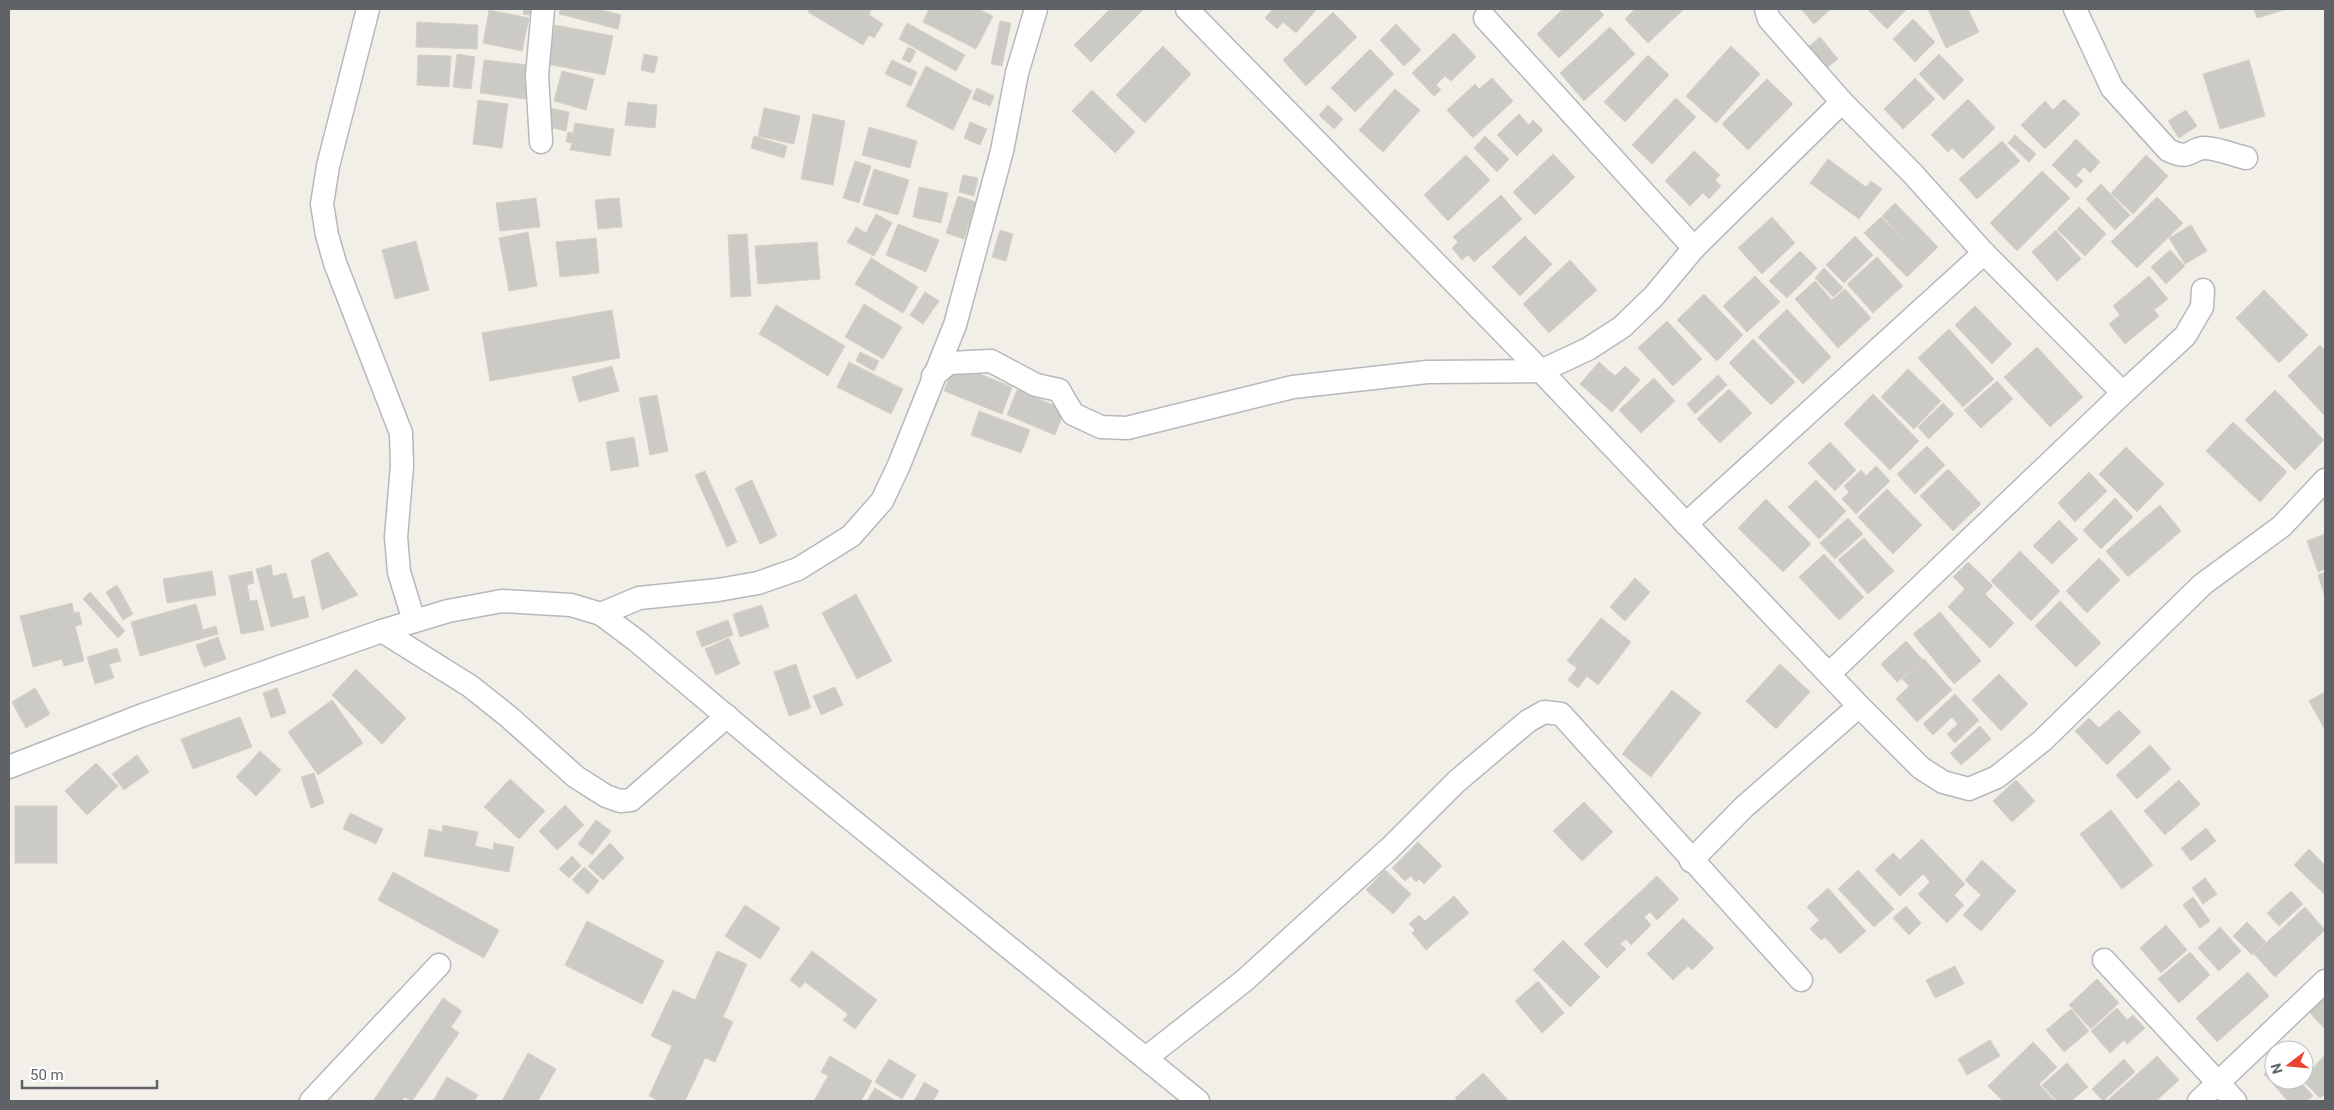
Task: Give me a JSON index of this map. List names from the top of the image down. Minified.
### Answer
{"scale_bar":"50 m","north":"left"}
